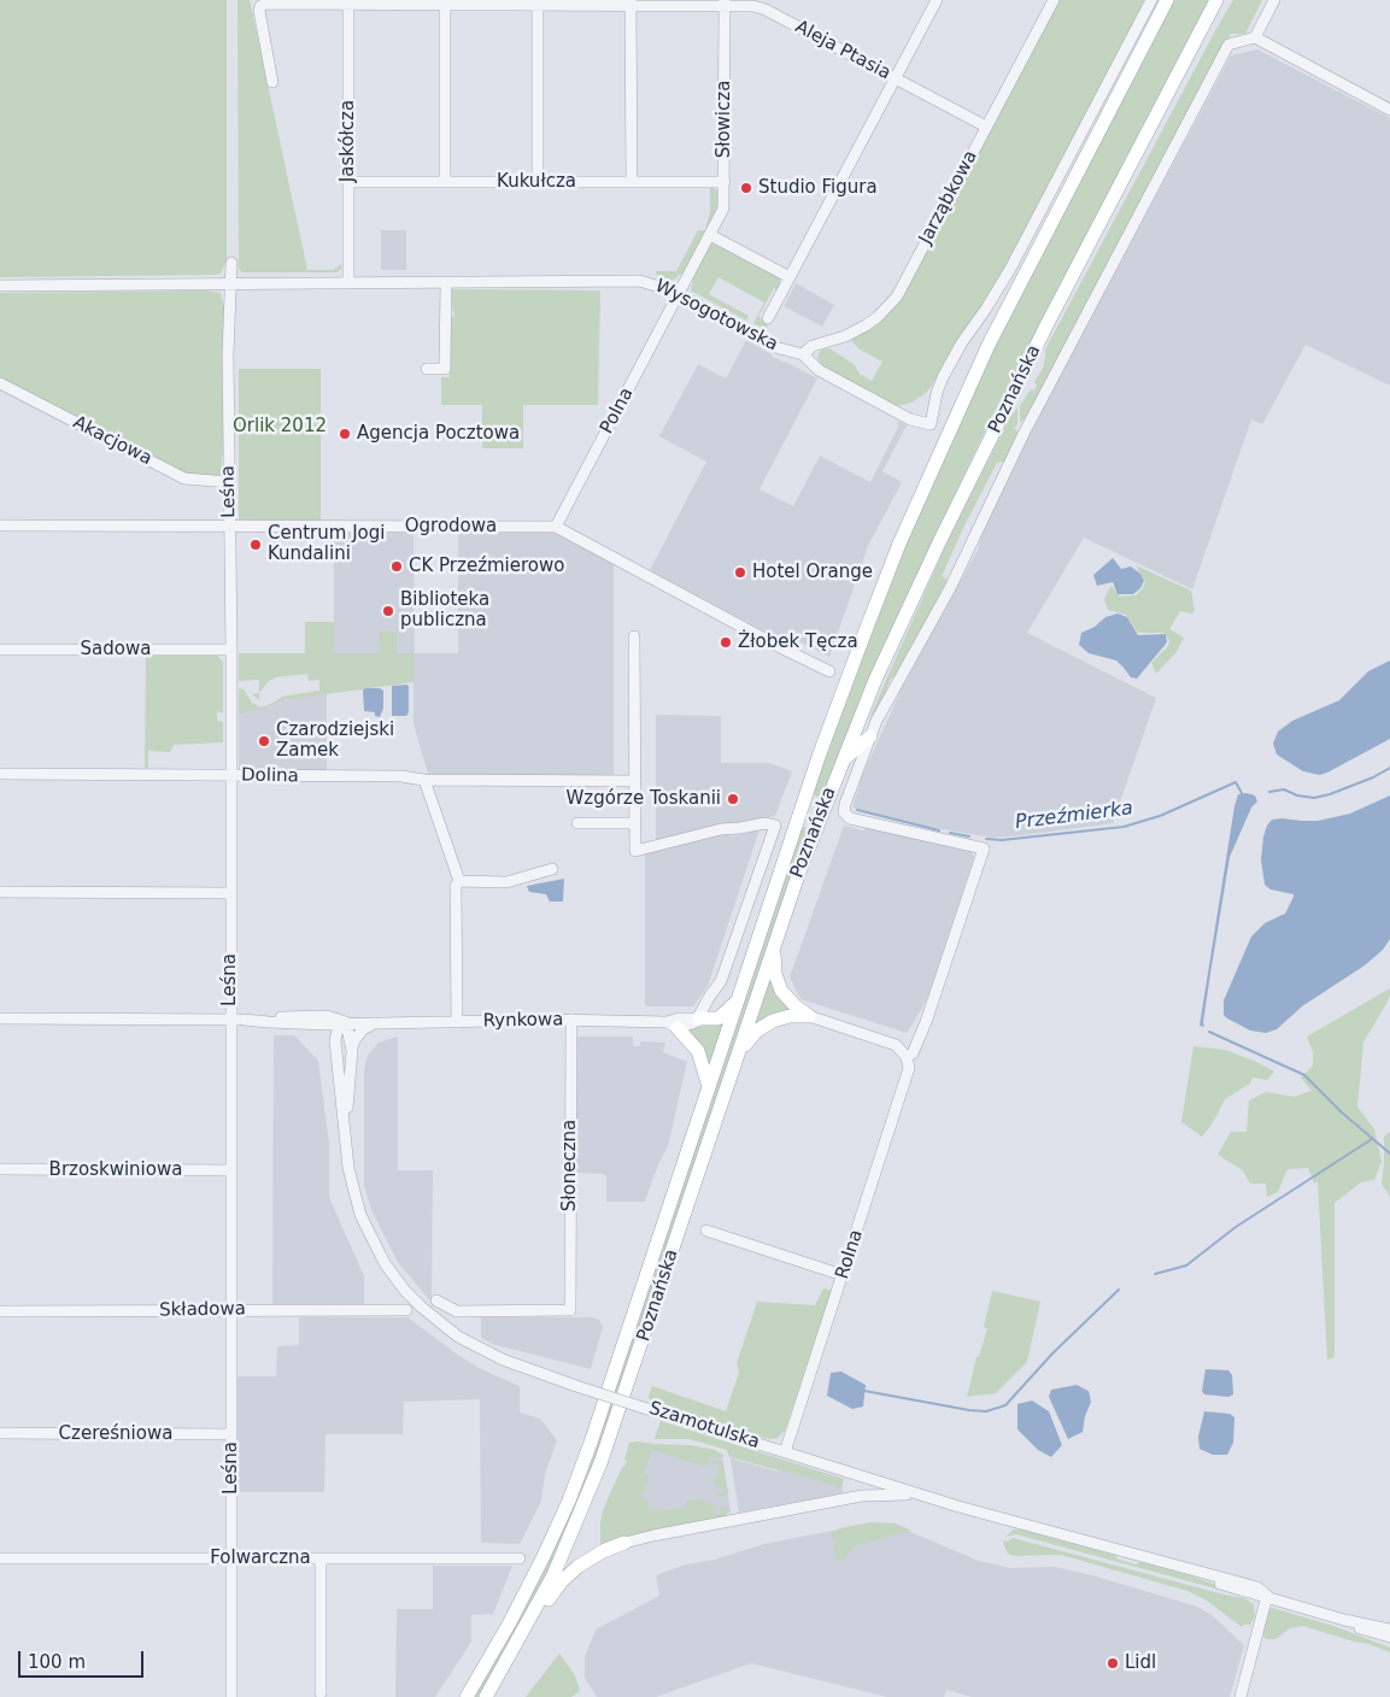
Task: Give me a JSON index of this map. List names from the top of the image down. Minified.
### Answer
{"streets":{"main road":["Poznańska"],"street":["Aleja Ptasia","Słowicza","Jaskółcza","Kukułcza","Jarząbkowa","Wysogotowska","Polna","Akacjowa","Leśna","Ogrodowa","Sadowa","Dolina","Rynkowa","Słoneczna","Brzoskwiniowa","Rolna","Składowa","Szamotulska","Czereśniowa","Folwarczna"]},"crossings":[["Aleja Ptasia","Słowicza"],["Aleja Ptasia","Jaskółcza"],["Aleja Ptasia","Jarząbkowa"],["Słowicza","Kukułcza"],["Słowicza","Wysogotowska"],["Słowicza","Polna"],["Jaskółcza","Kukułcza"],["Jaskółcza","Wysogotowska"],["Jarząbkowa","Wysogotowska"],["Wysogotowska","Polna"],["Wysogotowska","Leśna"],["Poznańska","Rolna"],["Polna","Ogrodowa"],["Akacjowa","Leśna"],["Leśna","Ogrodowa"],["Leśna","Sadowa"],["Leśna","Dolina"],["Leśna","Rynkowa"],["Leśna","Brzoskwiniowa"],["Leśna","Składowa"],["Leśna","Czereśniowa"],["Leśna","Folwarczna"],["Rynkowa","Słoneczna"],["Rynkowa","Szamotulska"],["Rolna","Szamotulska"]],"water":["Przeźmierka"],"parks":["Orlik 2012"],"places":["Studio Figura","Agencja Pocztowa","Centrum Jogi Kundalini","CK Przeźmierowo","Hotel Orange","Biblioteka publiczna","Żłobek Tęcza","Czarodziejski Zamek","Wzgórze Toskanii","Lidl"],"scale_bar":"100 m"}
